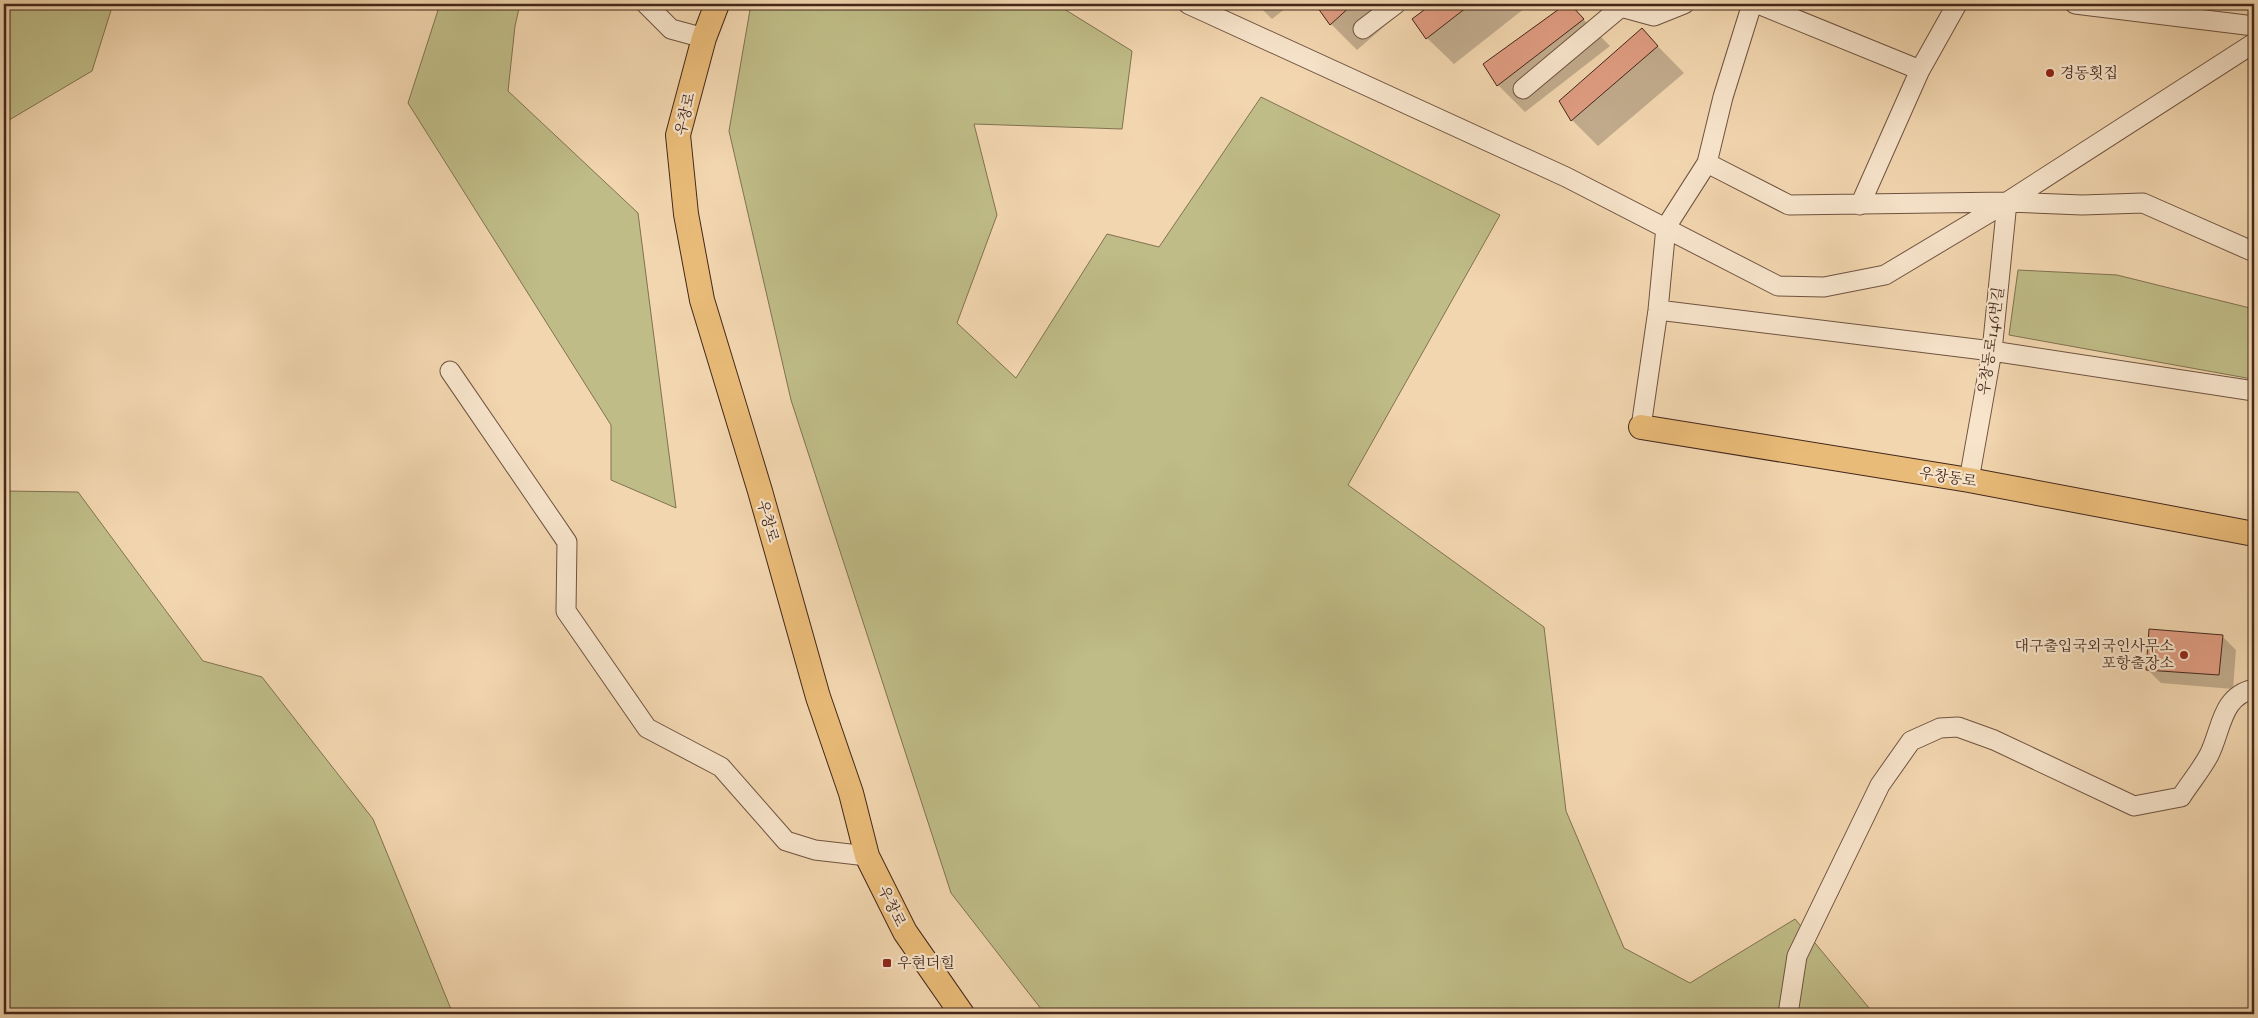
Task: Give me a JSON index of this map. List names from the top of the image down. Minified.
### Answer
{"streets":{"main road":["우창로","우창동로"],"street":["우창동로146번길"]},"crossings":[["우창동로146번길","우창동로"]],"places":{"other":["경동횟집","대구출입국외국인사무소 포항출장소"],"transit":["우현더힐"]}}
